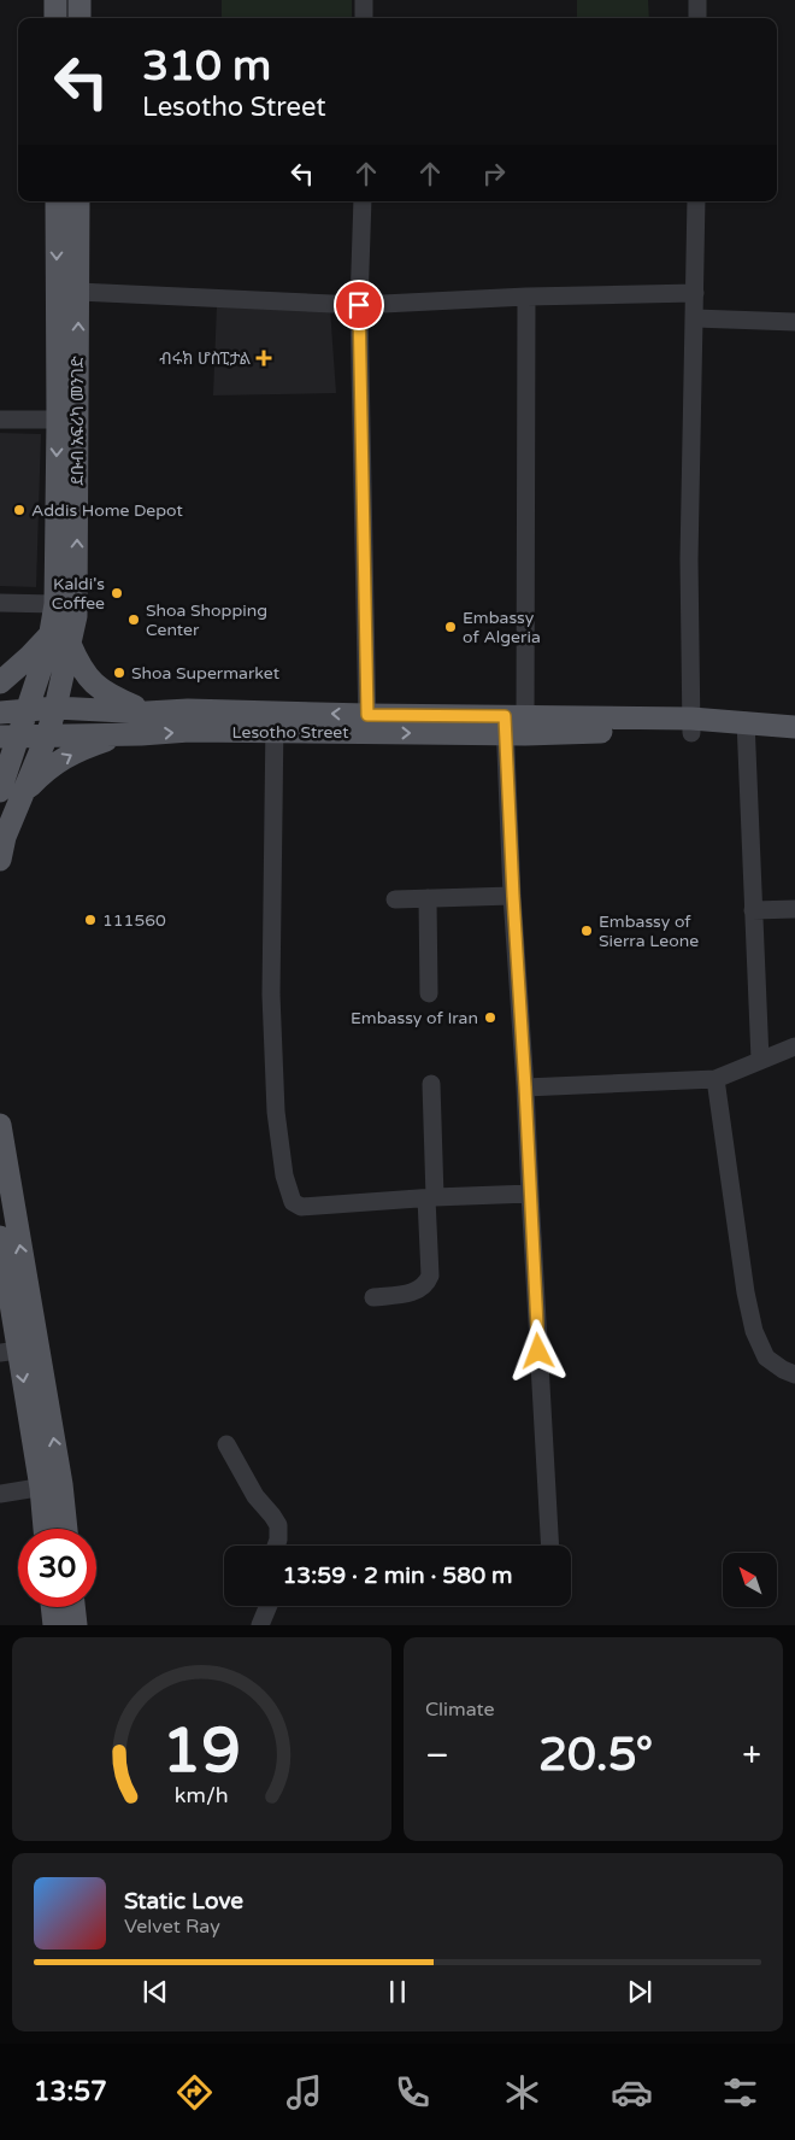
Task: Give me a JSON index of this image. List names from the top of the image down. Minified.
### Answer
{"streets":{"main road":["ደቡብ አፍሪካ መንገድ","Lesotho Street"]},"places":{"health":["ብሩክ ሆስፒታል"],"other":["Addis Home Depot","Kaldi's Coffee","Shoa Shopping Center","Embassy of Algeria","Shoa Supermarket","111560","Embassy of Sierra Leone","Embassy of Iran"]},"north":"top left","page":{"turn":["310 m","Lesotho Street"],"limit":"30","trip":"13:59 · 2 min · 580 m","tile":"Climate","heat":["−","20.5°","+"],"song":["Static Love","Velvet Ray"],"tabs":"13:57","gauge":["19","km/h"]}}
